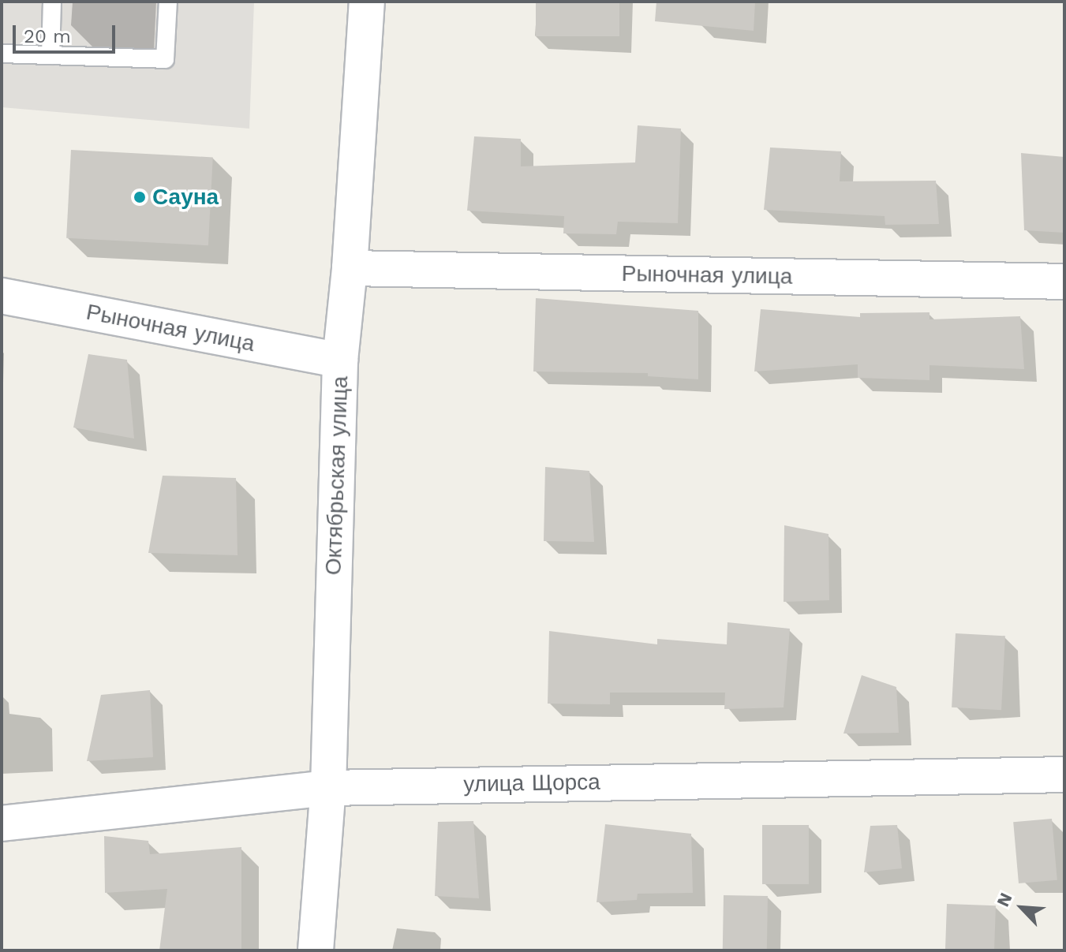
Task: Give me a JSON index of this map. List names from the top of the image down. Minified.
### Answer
{"streets":{"street":["Рыночная улица","Октябрьская улица","улица Щорса"]},"crossings":[["Рыночная улица","Октябрьская улица"],["Октябрьская улица","улица Щорса"]],"places":["Сауна"],"scale_bar":"20 m","north":"top left"}
